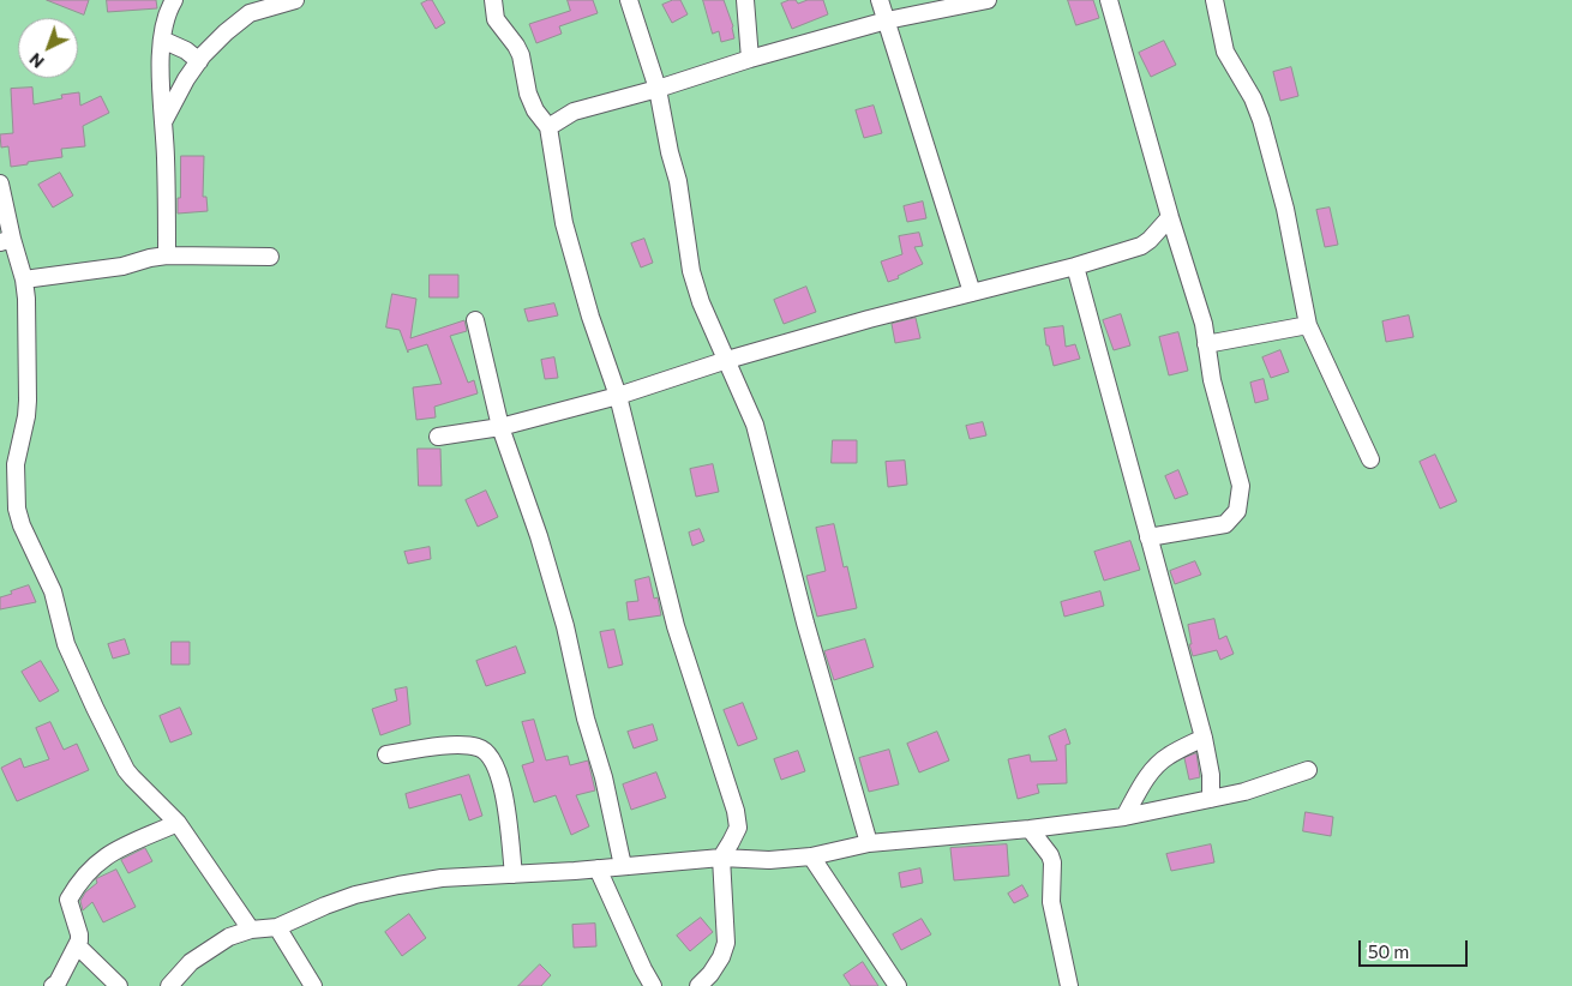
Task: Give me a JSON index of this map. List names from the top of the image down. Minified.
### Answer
{"scale_bar":"50 m","north":"bottom left"}
